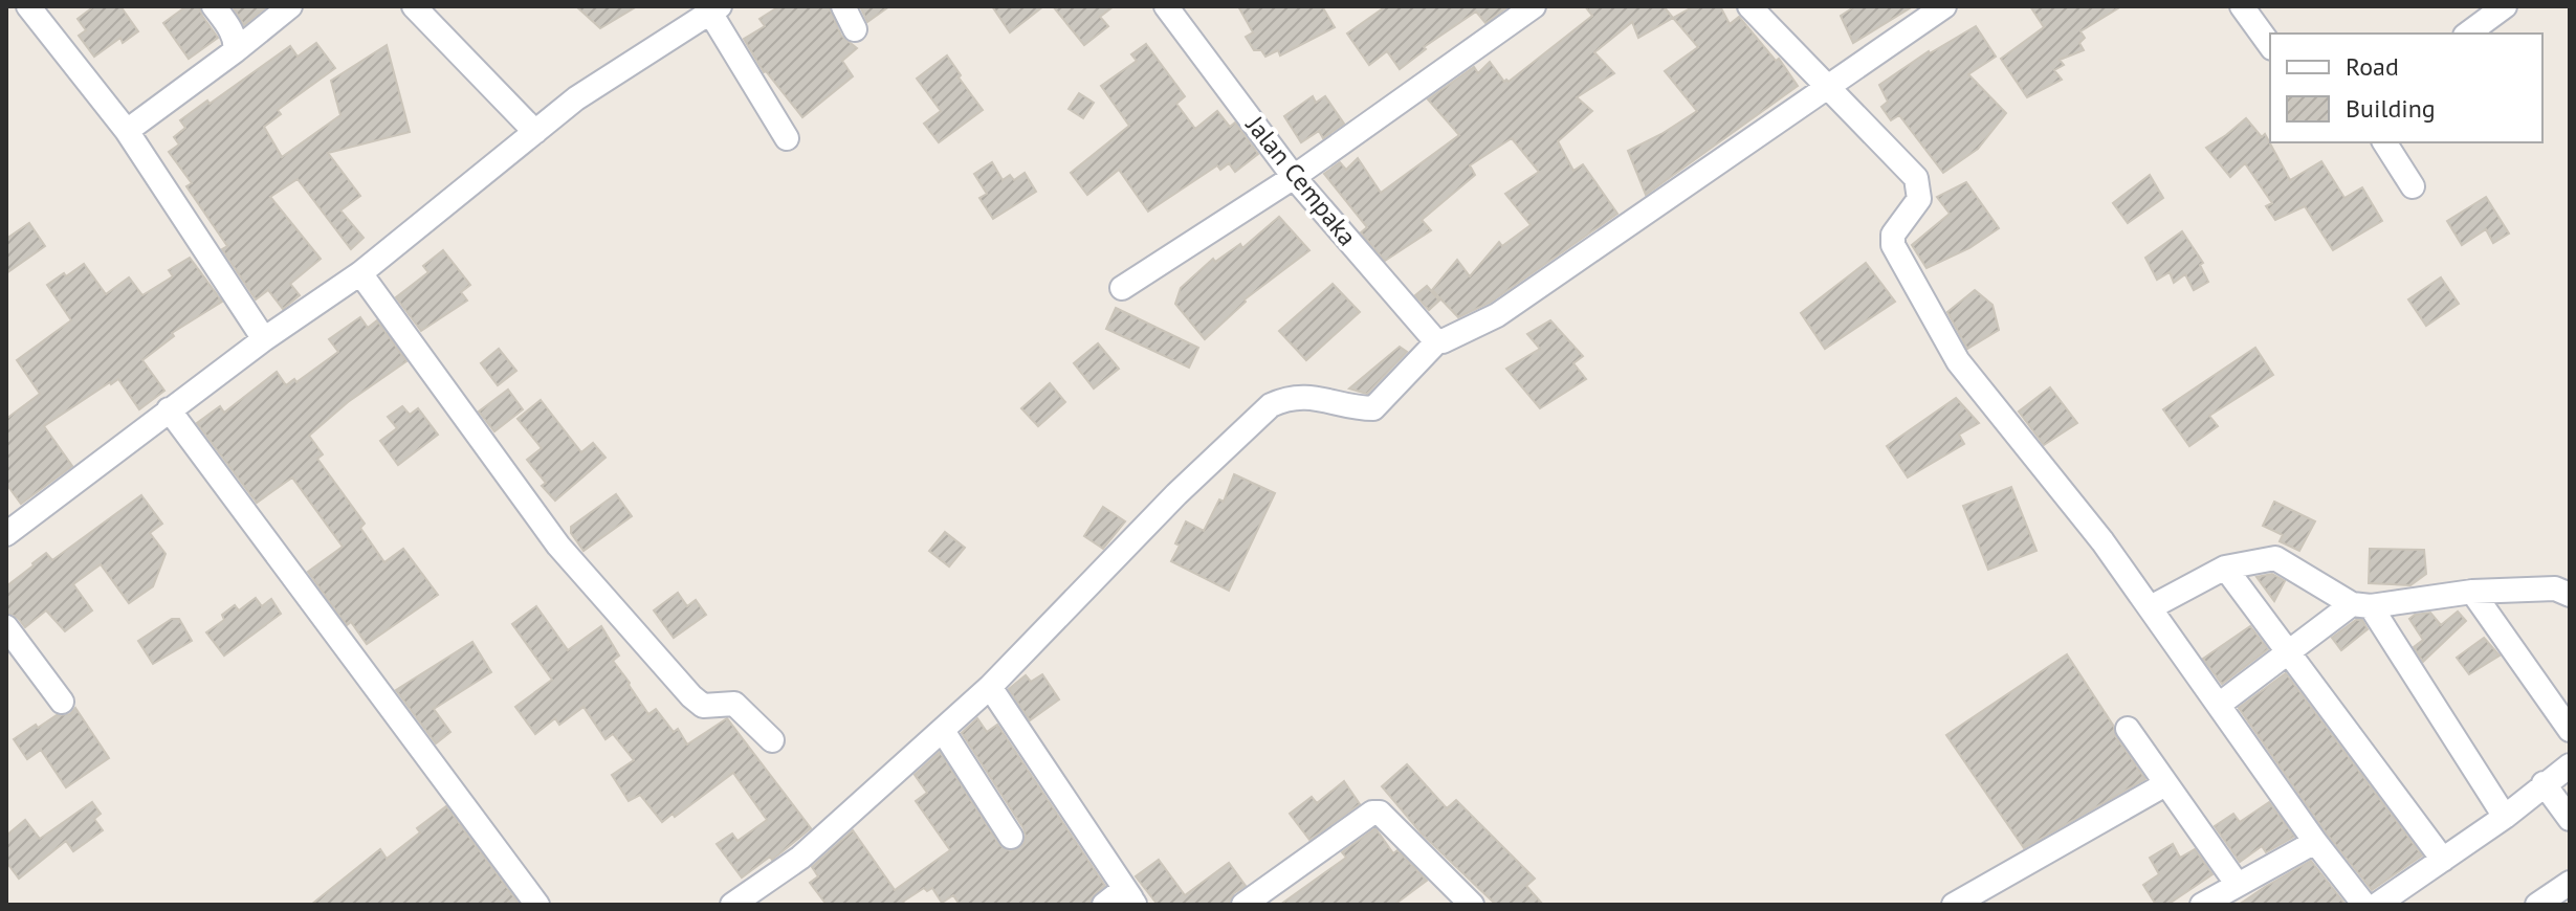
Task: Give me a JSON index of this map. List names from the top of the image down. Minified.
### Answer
{"streets":{"street":["Jalan Cempaka"]},"legend":["Road","Building"]}
